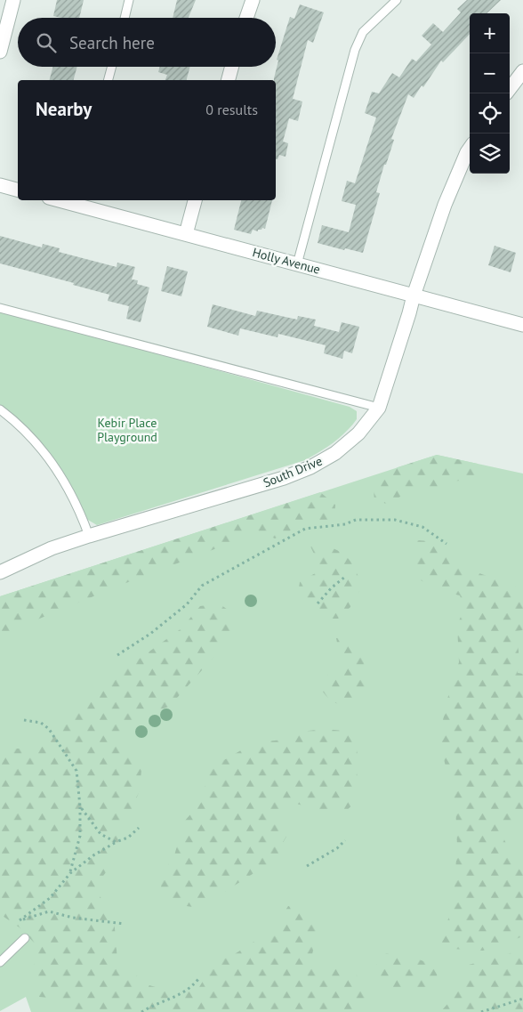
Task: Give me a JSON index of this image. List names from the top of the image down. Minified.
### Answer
{"streets":{"street":["Holly Avenue","South Drive"]},"crossings":[["Holly Avenue","South Drive"]],"parks":["Kebir Place Playground"],"page":{"map_buttons":["+","−"],"search":"Search here","heading":["Nearby","0 results"]}}
